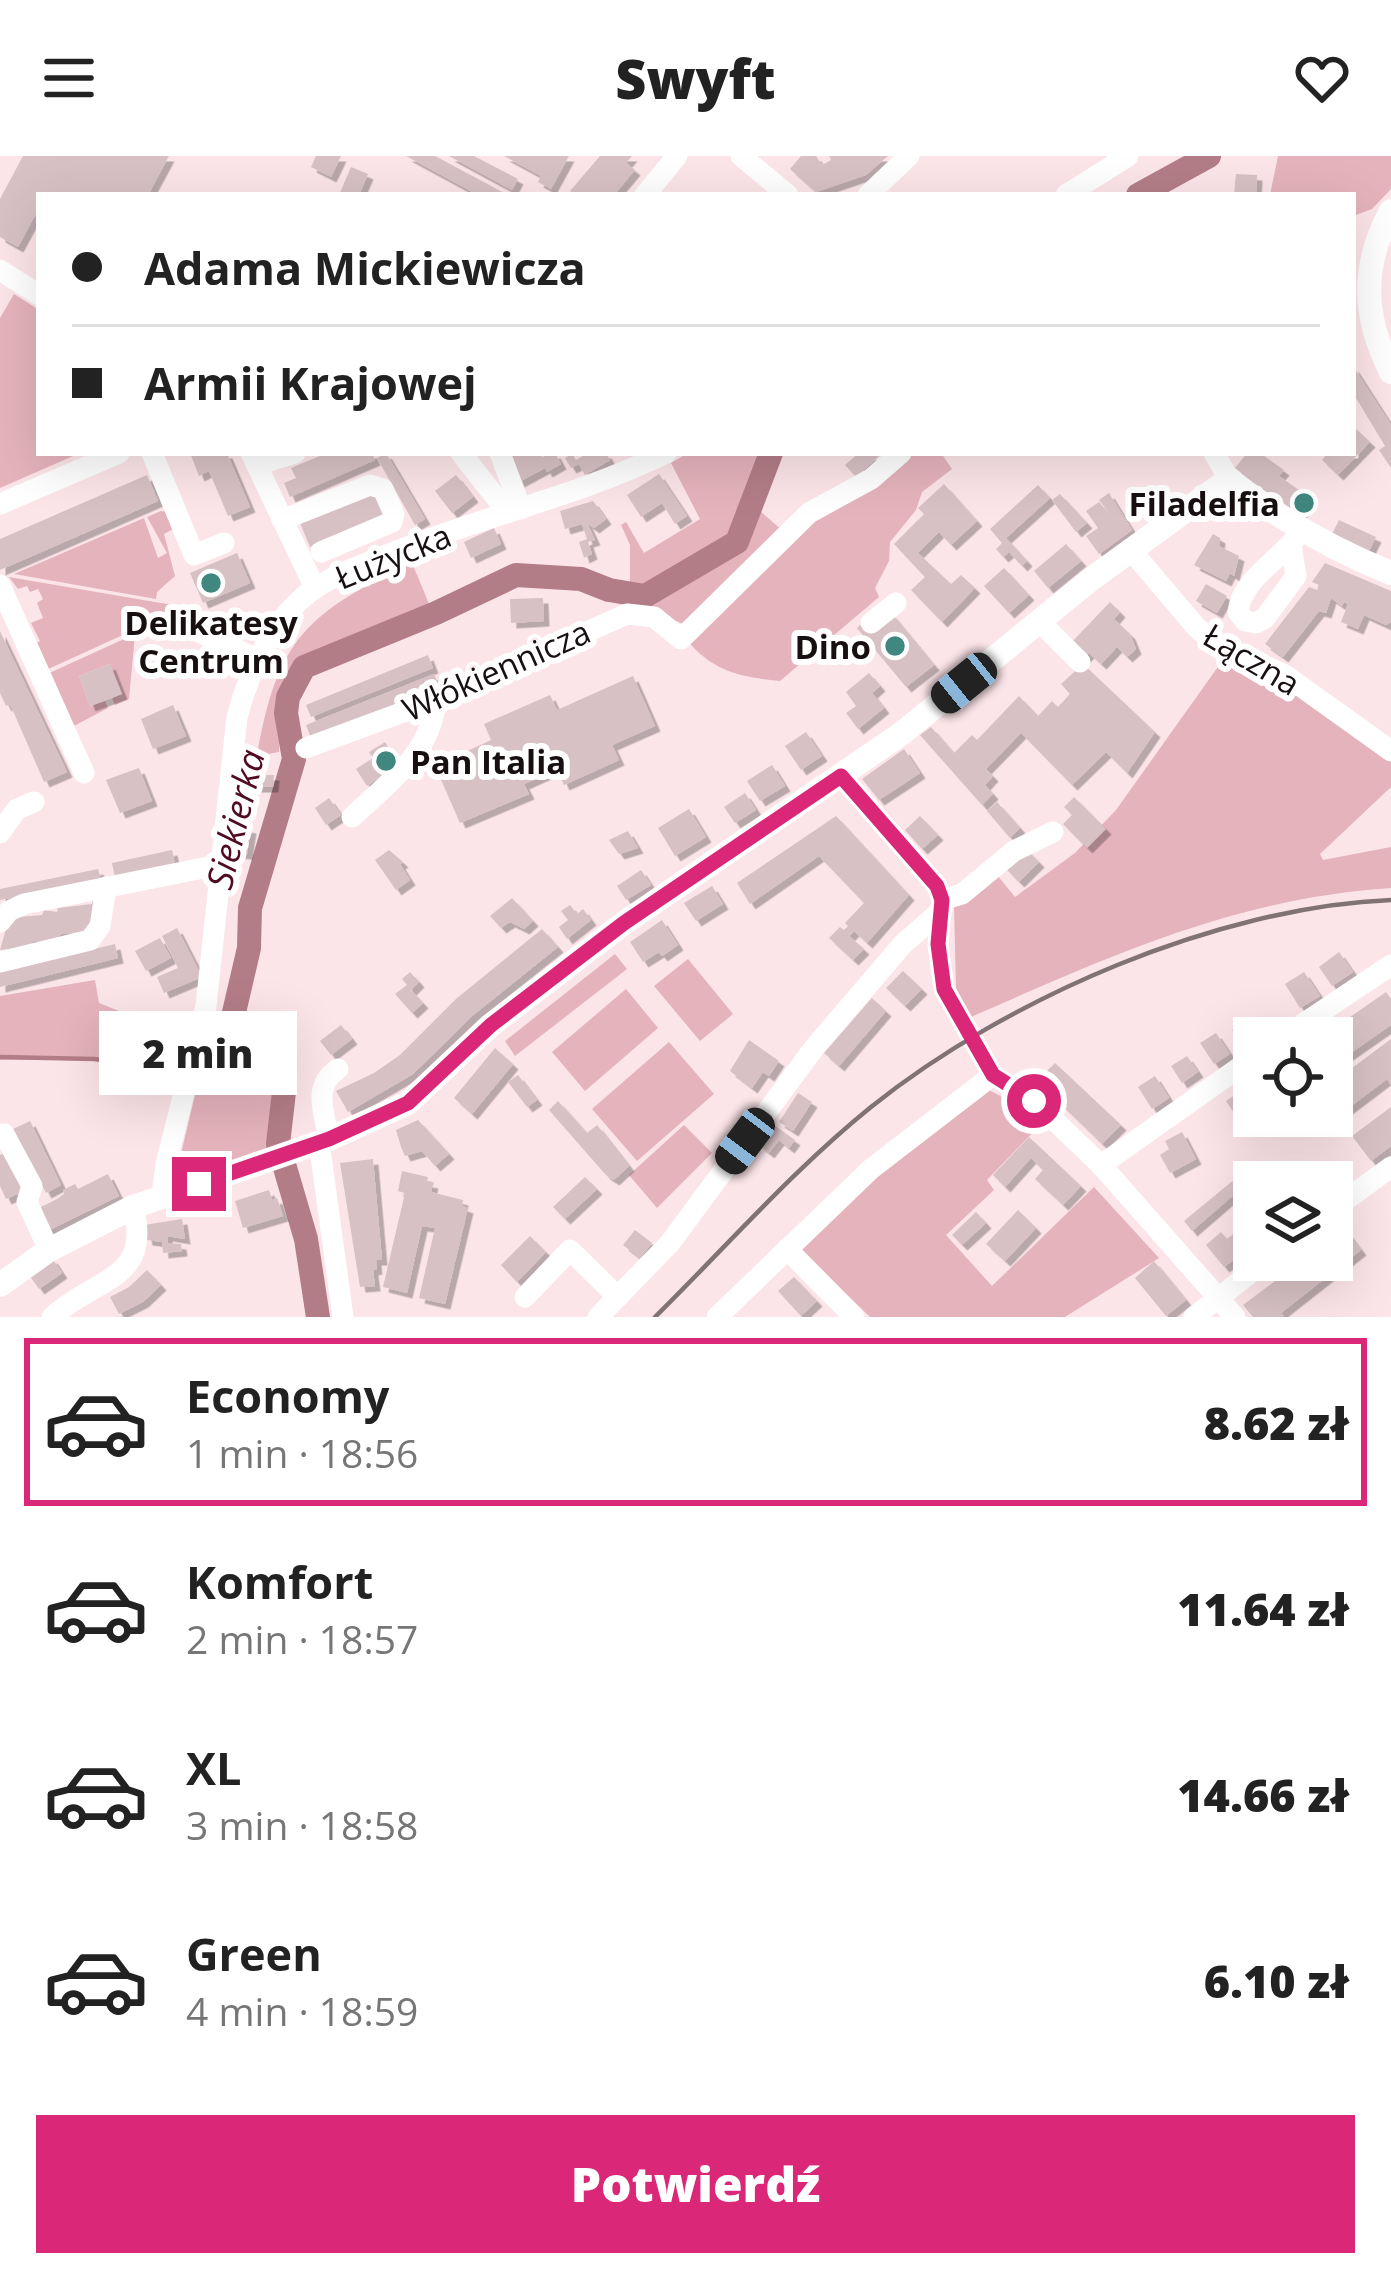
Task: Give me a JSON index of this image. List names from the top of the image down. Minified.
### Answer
{"streets":{"street":["Łużycka","Łączna","Włókiennicza"]},"water":["Siekierka"],"places":["Filadelfia","Delikatesy Centrum","Dino","Pan Italia"],"page":{"header":"Swyft","banner":["Adama Mickiewicza","Armii Krajowej"],"bubble":"2 min","list":[{"name":"Economy","note":"1 min · 18:56","value":"8.62 zł"},{"name":"Komfort","note":"2 min · 18:57","value":"11.64 zł"},{"name":"XL","note":"3 min · 18:58","value":"14.66 zł"},{"name":"Green","note":"4 min · 18:59","value":"6.10 zł"}],"buttons":"Potwierdź"}}
